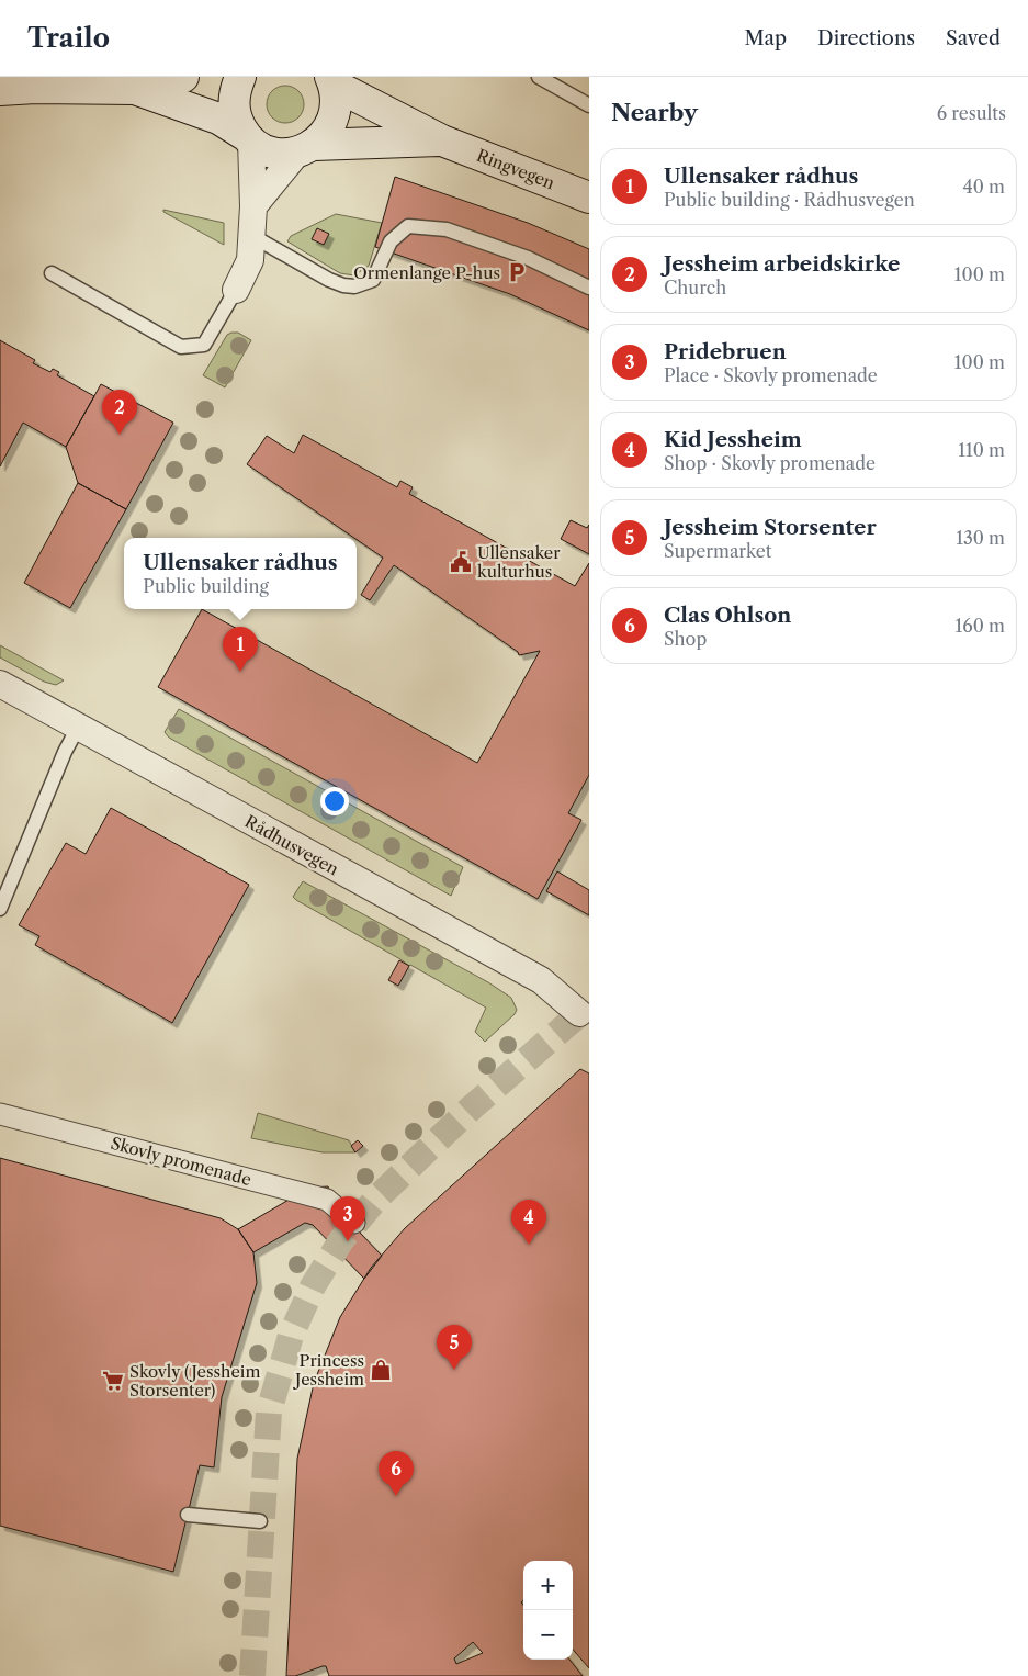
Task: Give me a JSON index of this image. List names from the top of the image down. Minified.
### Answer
{"streets":{"main road":["Ringvegen"],"street":["Rådhusvegen","Skovly promenade"]},"places":{"parking":["Ormenlange P-hus"],"public building":["Ullensaker kulturhus"],"shop":["Princess Jessheim"],"supermarket":["Skovly (Jessheim Storsenter)"]},"page":{"header":"Trailo","nav":["Map","Directions","Saved"],"heading":["Nearby","6 results"],"list":[{"mark":"1","name":"Ullensaker rådhus","note":"Public building · Rådhusvegen","value":"40 m"},{"mark":"2","name":"Jessheim arbeidskirke","note":"Church","value":"100 m"},{"mark":"3","name":"Pridebruen","note":"Place · Skovly promenade","value":"100 m"},{"mark":"4","name":"Kid Jessheim","note":"Shop · Skovly promenade","value":"110 m"},{"mark":"5","name":"Jessheim Storsenter","note":"Supermarket","value":"130 m"},{"mark":"6","name":"Clas Ohlson","note":"Shop","value":"160 m"}],"pins":["2","1","3","4","5","6"],"popup":["Ullensaker rådhus","Public building"],"map_buttons":["+","−"]}}
